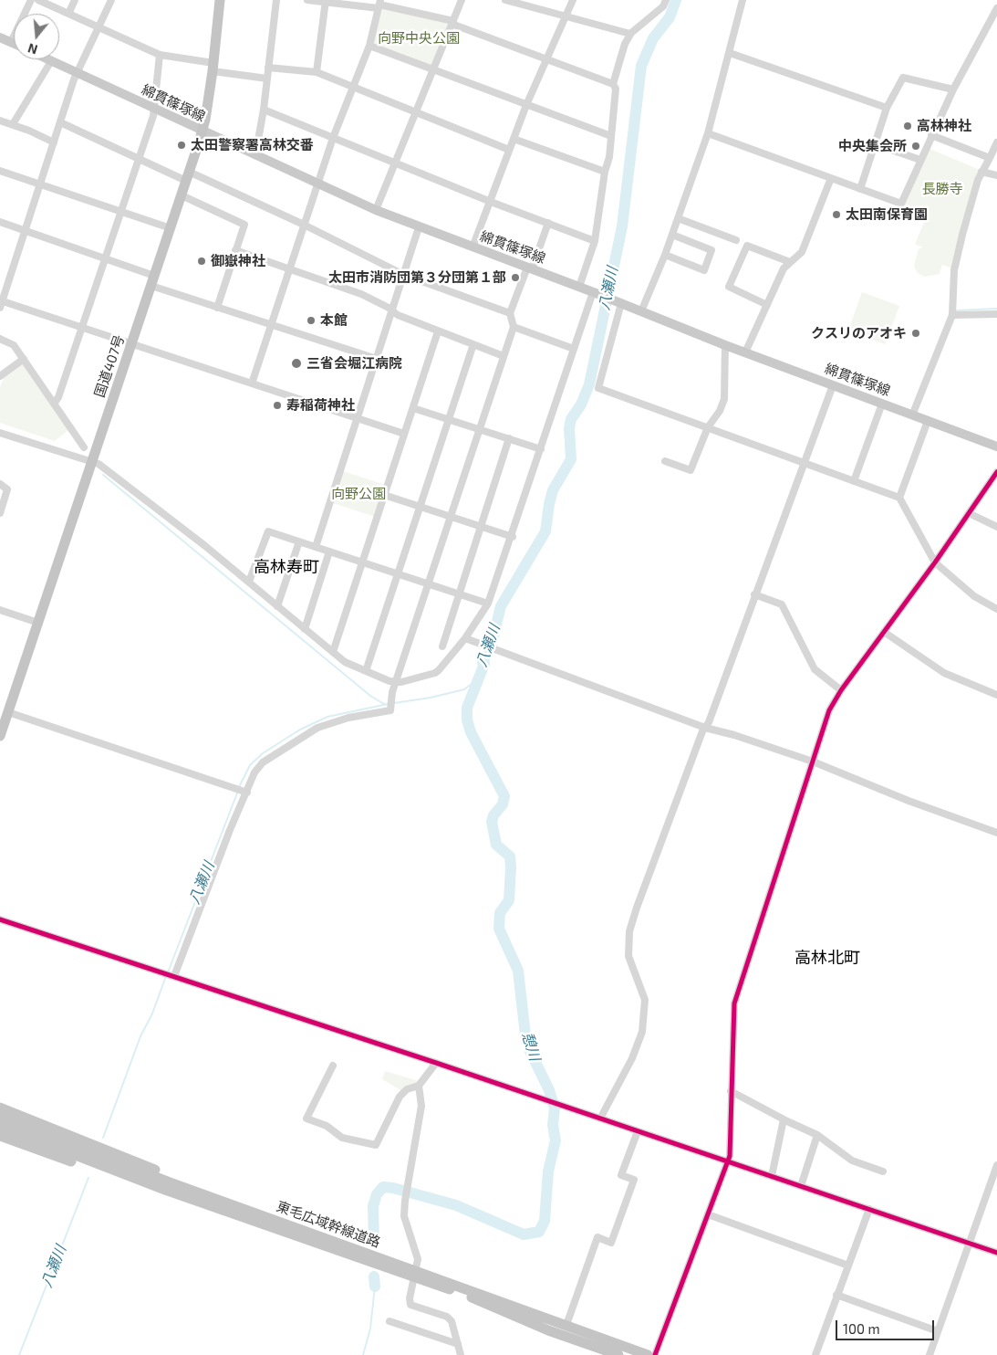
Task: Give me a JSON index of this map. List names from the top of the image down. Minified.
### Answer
{"streets":{"highway":["国道407号","東毛広域幹線道路"],"main road":["綿貫篠塚線"]},"crossings":[["綿貫篠塚線","国道407号"]],"districts":["高林寿町","高林北町"],"water":["八瀬川","憩川"],"parks":["向野中央公園","長勝寺","向野公園"],"places":["高林神社","太田警察署高林交番","中央集会所","太田南保育園","御嶽神社","太田市消防団第３分団第１部","本館","クスリのアオキ","三省会堀江病院","寿稲荷神社"],"scale_bar":"100 m","north":"bottom"}
